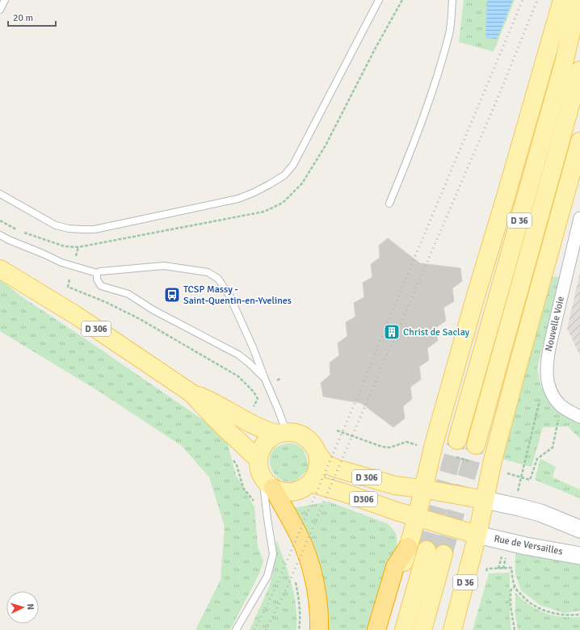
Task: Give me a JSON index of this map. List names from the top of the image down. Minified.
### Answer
{"streets":{"main road":["D 36","D 306","D306","Rue de Versailles"],"street":["Nouvelle Voie"]},"crossings":[["D 36","D 306"],["D 36","D306"],["D 36","Rue de Versailles"],["D 306","D306"]],"places":{"bus stop":["TCSP Massy - Saint-Quentin-en-Yvelines"],"building":["Christ de Saclay"]},"scale_bar":"20 m","north":"right"}
